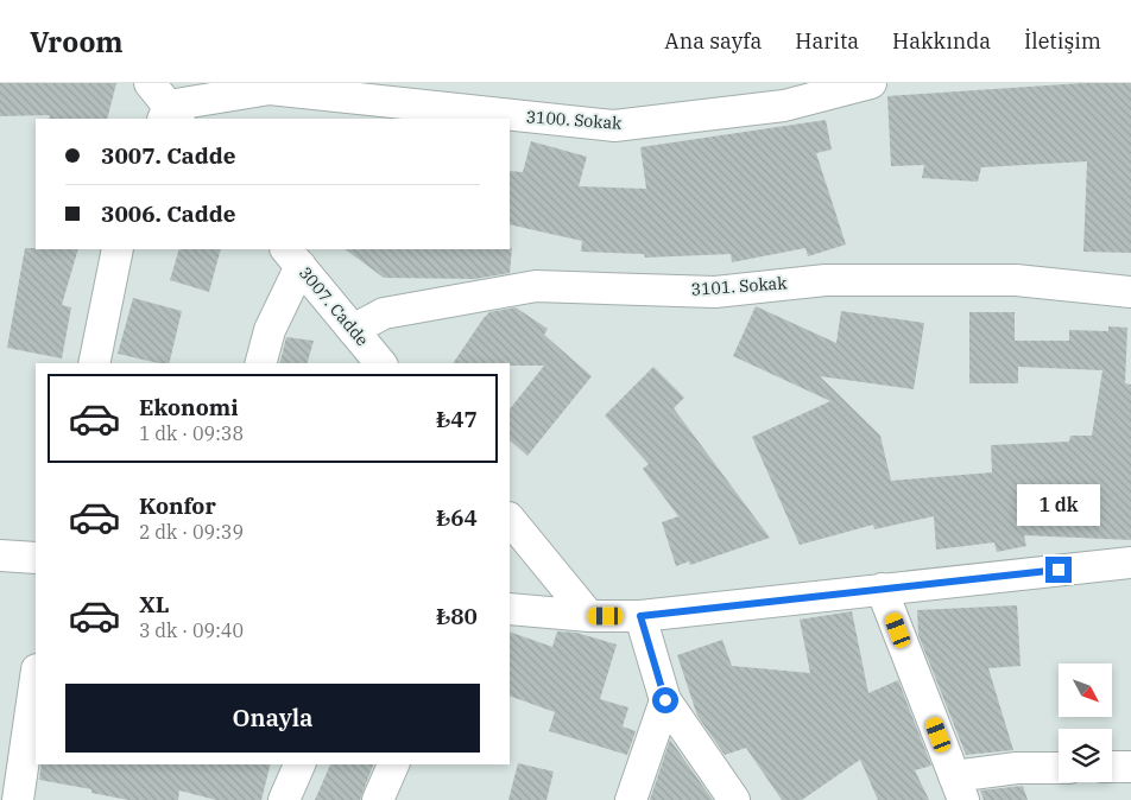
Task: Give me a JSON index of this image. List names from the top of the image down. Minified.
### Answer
{"streets":{"street":["3100. Sokak","3101. Sokak","3007. Cadde"]},"crossings":[["3101. Sokak","3007. Cadde"]],"north":"bottom right","page":{"header":"Vroom","nav":["Ana sayfa","Harita","Hakkında","İletişim"],"banner":["3007. Cadde","3006. Cadde"],"list":[{"name":"Ekonomi","note":"1 dk · 09:38","value":"₺47"},{"name":"Konfor","note":"2 dk · 09:39","value":"₺64"},{"name":"XL","note":"3 dk · 09:40","value":"₺80"}],"bubble":"1 dk","buttons":"Onayla"}}
